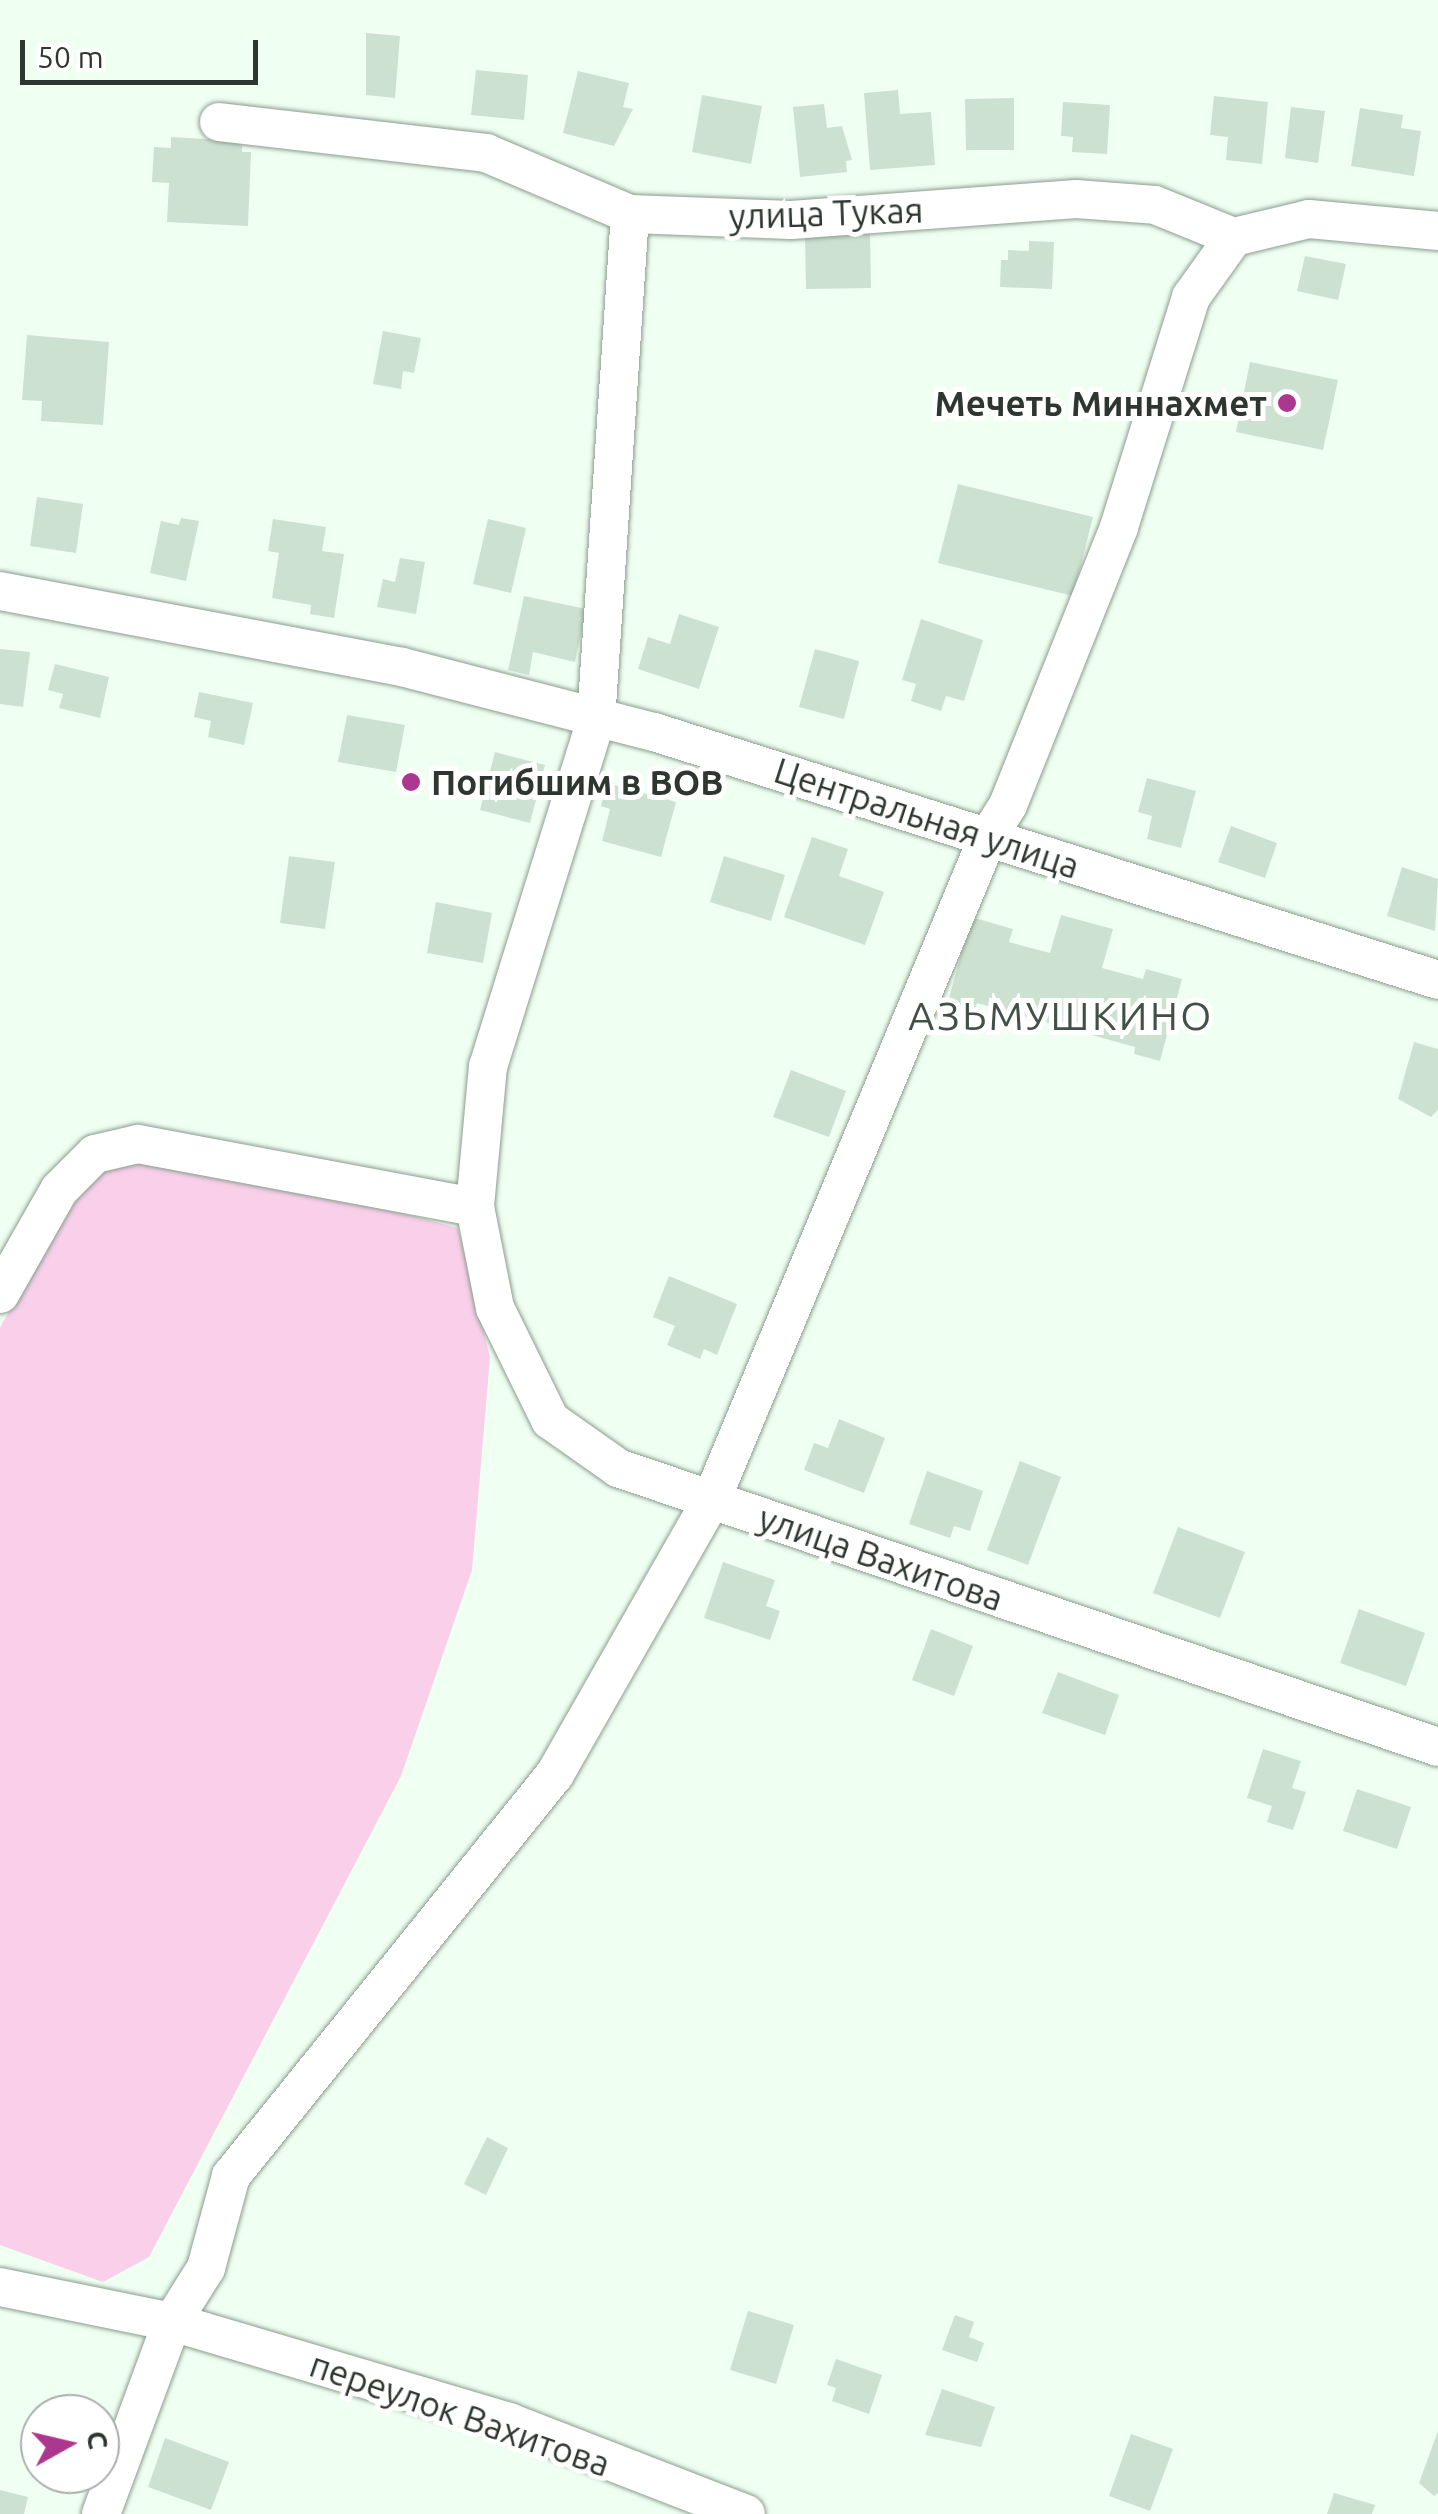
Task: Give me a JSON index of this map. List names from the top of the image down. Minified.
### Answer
{"streets":{"street":["улица Тукая","Центральная улица","улица Вахитова","переулок Вахитова"]},"crossings":[["улица Тукая","улица Вахитова"],["Центральная улица","улица Вахитова"]],"districts":["АЗЬМУШКИНО"],"places":["Мечеть Миннахмет","Погибшим в ВОВ"],"scale_bar":"50 m","north":"right"}
